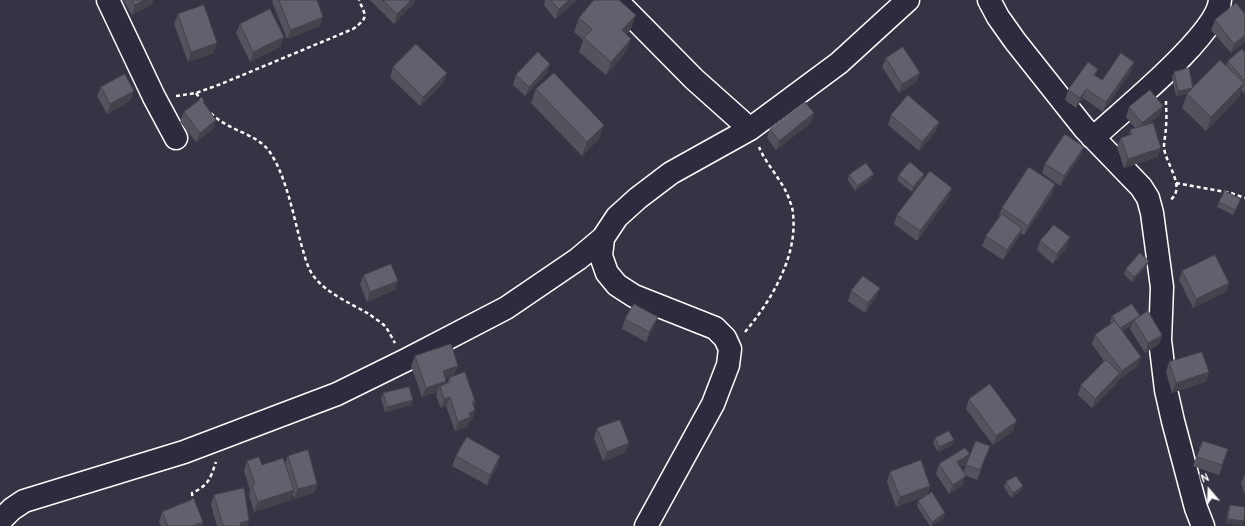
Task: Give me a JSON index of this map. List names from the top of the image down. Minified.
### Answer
{"north":"top"}
